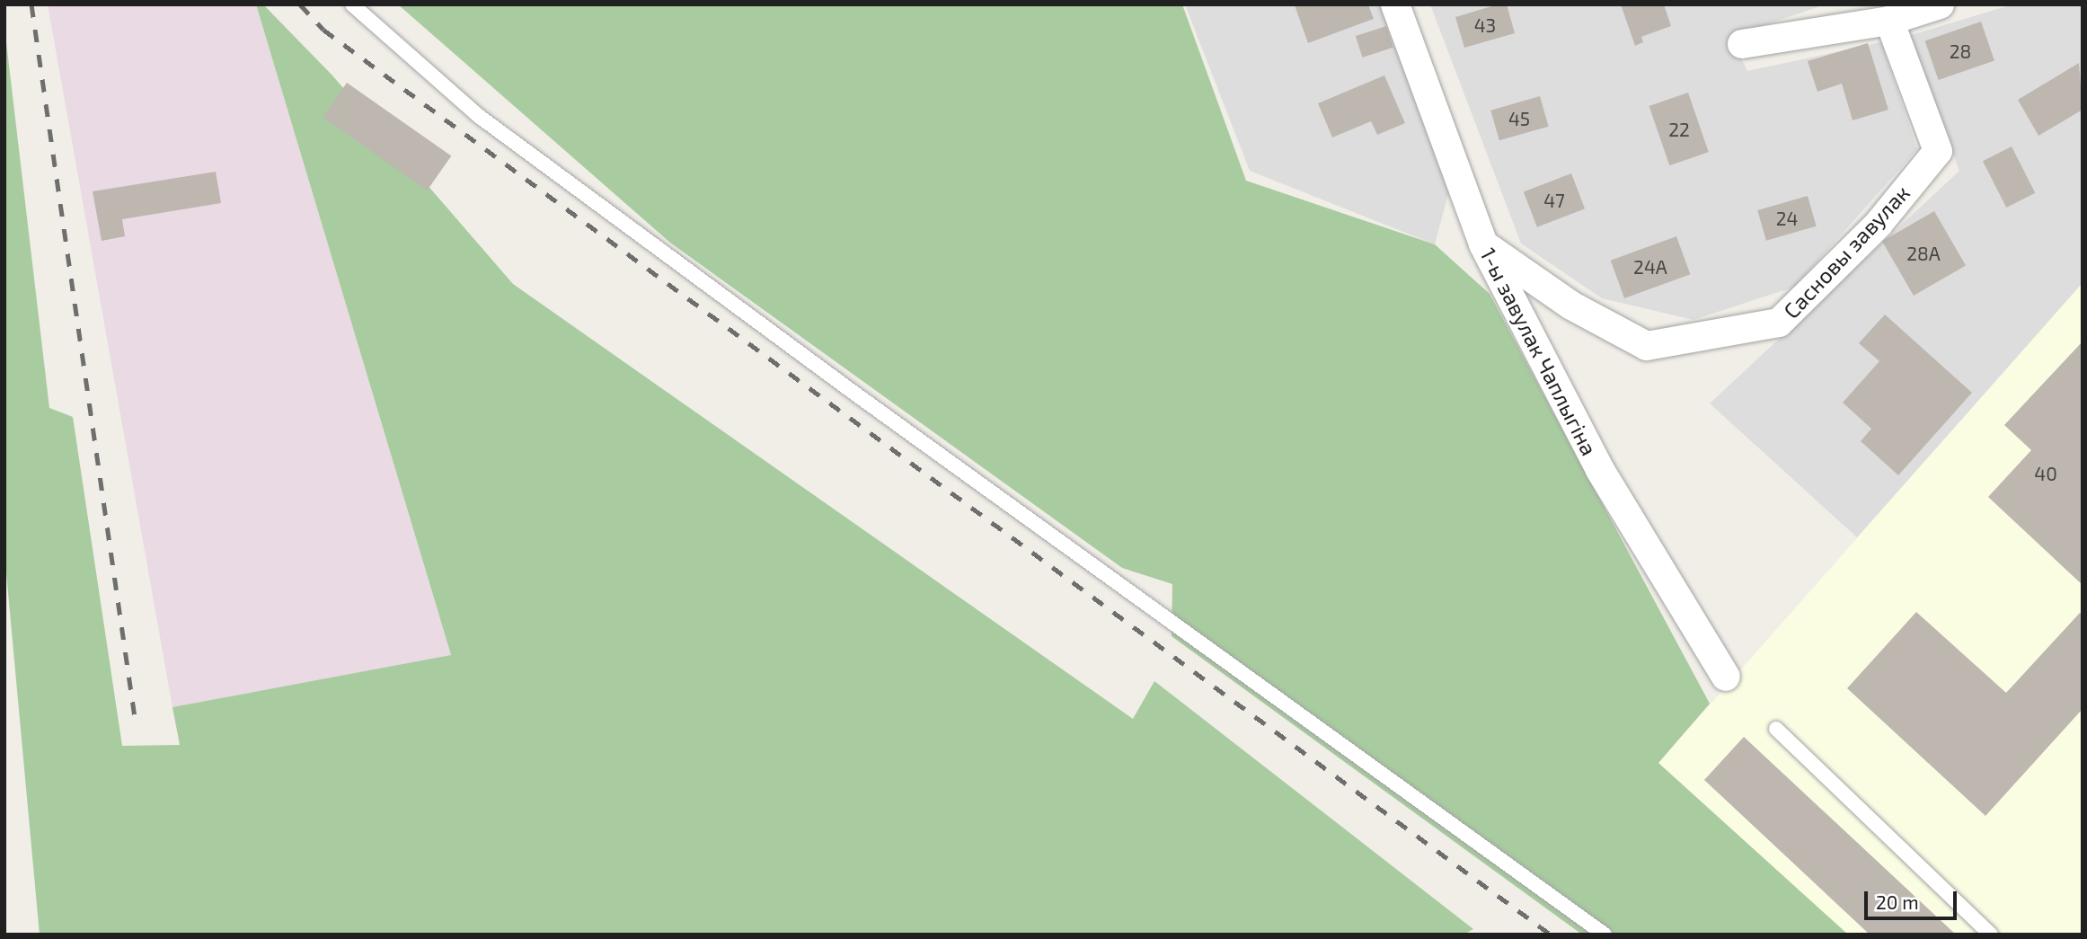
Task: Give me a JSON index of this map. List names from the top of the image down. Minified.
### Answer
{"streets":{"street":["Сасновы завулак","1-ы завулак Чаплыгіна"]},"crossings":[["Сасновы завулак","1-ы завулак Чаплыгіна"]],"house_numbers":["43","28","45","22","47","24","28А","24А","40"],"scale_bar":"20 m"}
